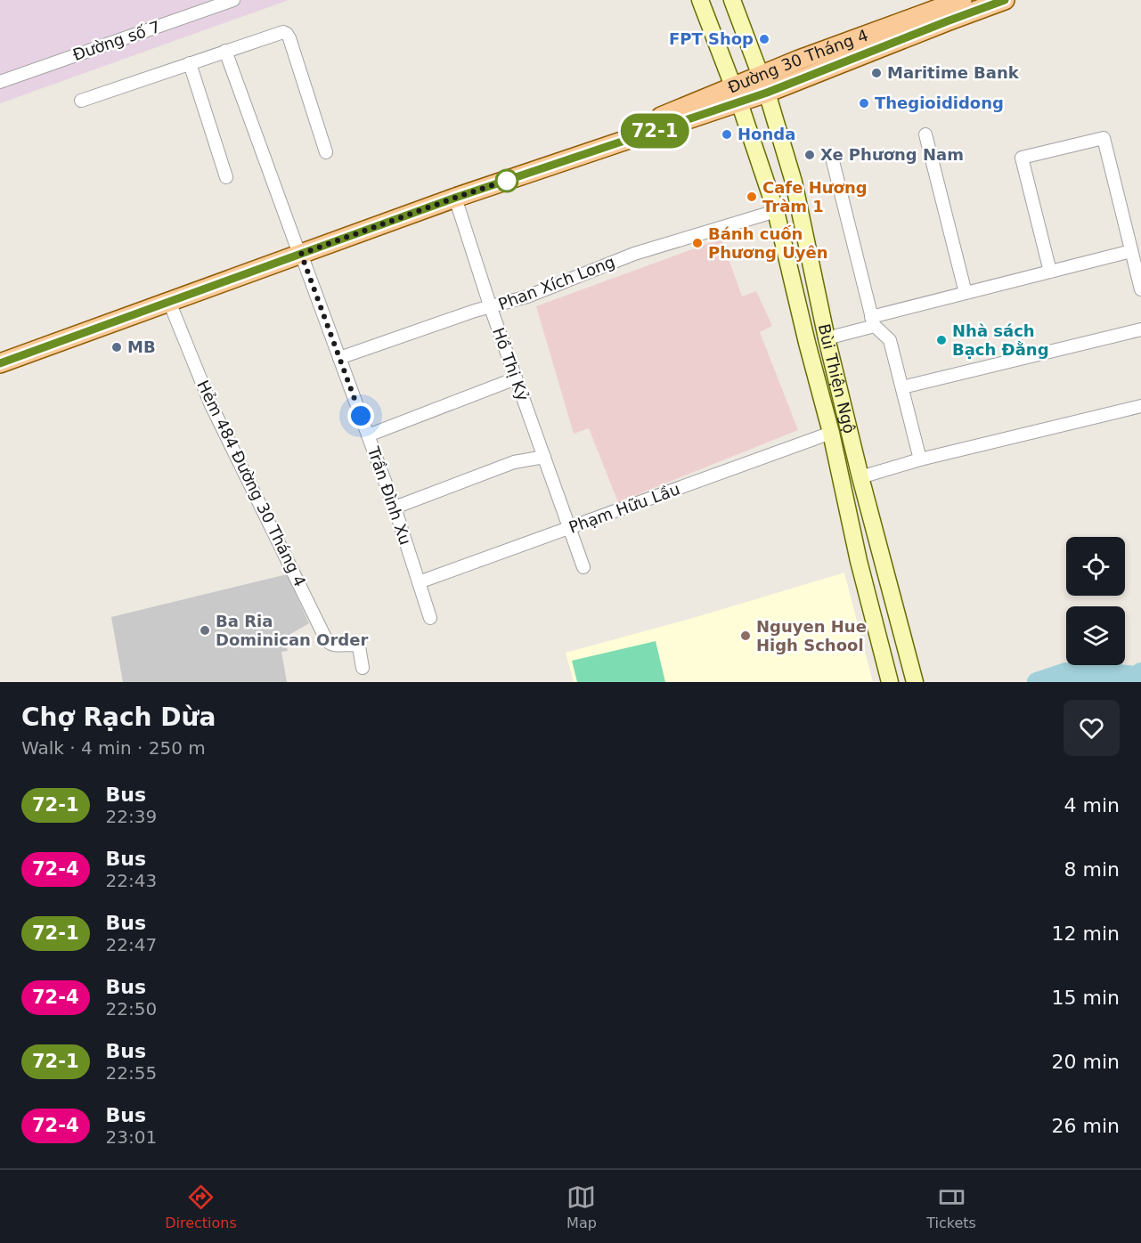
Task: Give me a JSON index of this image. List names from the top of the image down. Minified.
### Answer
{"streets":{"main road":["Đường 30 Tháng 4","Bùi Thiện Ngộ"],"street":["Đường số 7","Phan Xích Long","Hồ Thị Kỷ","Hẻm 484 Đường 30 Tháng 4","Trần Đình Xu","Phạm Hữu Lầu"]},"crossings":[["Đường 30 Tháng 4","Hồ Thị Kỷ"],["Đường 30 Tháng 4","Bùi Thiện Ngộ"],["Đường 30 Tháng 4","Hẻm 484 Đường 30 Tháng 4"],["Đường 30 Tháng 4","Trần Đình Xu"],["Phan Xích Long","Hồ Thị Kỷ"],["Phan Xích Long","Bùi Thiện Ngộ"],["Phan Xích Long","Trần Đình Xu"],["Hồ Thị Kỷ","Phạm Hữu Lầu"],["Bùi Thiện Ngộ","Phạm Hữu Lầu"],["Trần Đình Xu","Phạm Hữu Lầu"]],"places":["FPT Shop","Maritime Bank","Thegioididong","Honda","Xe Phương Nam","Cafe Hương Tràm 1","Bánh cuốn Phương Uyên","Nhà sách Bạch Đằng","MB","Ba Ria Dominican Order","Nguyen Hue High School"],"lines":["bus line 72-1"],"page":{"on_map":"72-1","heading":["Chợ Rạch Dừa","Walk · 4 min · 250 m"],"list":[{"mark":"72-1","name":"Bus","note":"22:39","value":"4 min"},{"mark":"72-4","name":"Bus","note":"22:43","value":"8 min"},{"mark":"72-1","name":"Bus","note":"22:47","value":"12 min"},{"mark":"72-4","name":"Bus","note":"22:50","value":"15 min"},{"mark":"72-1","name":"Bus","note":"22:55","value":"20 min"},{"mark":"72-4","name":"Bus","note":"23:01","value":"26 min"}],"tabs":["Directions","Map","Tickets"]}}
